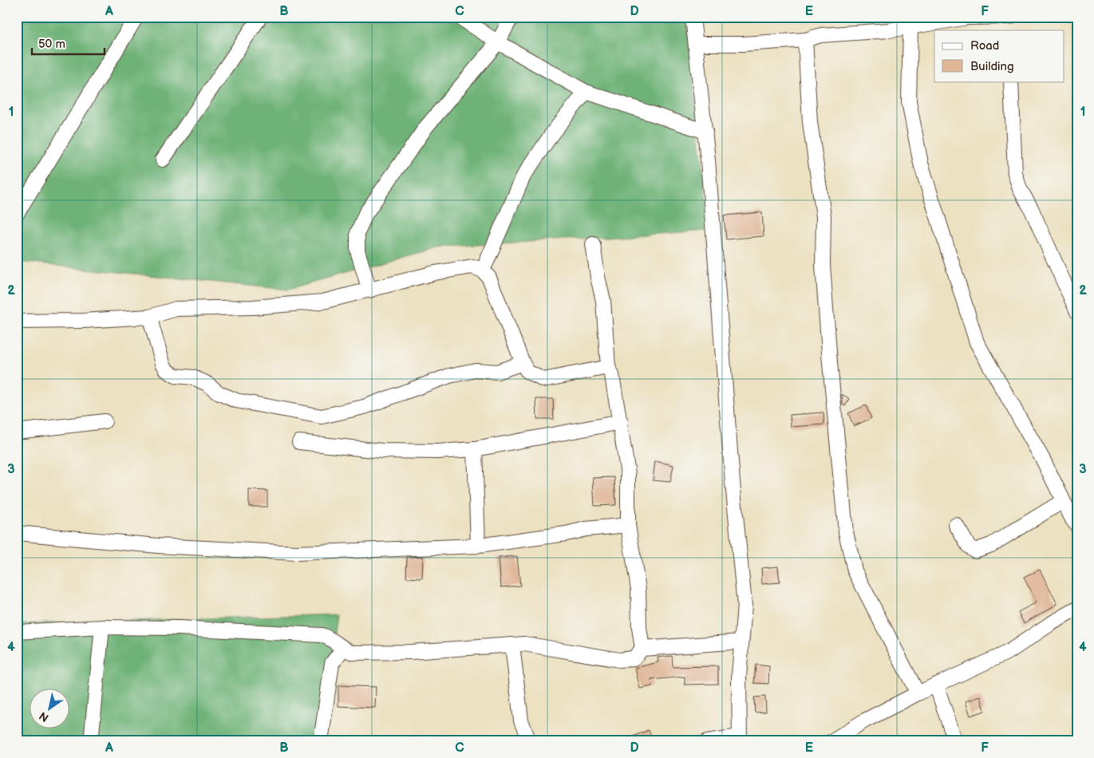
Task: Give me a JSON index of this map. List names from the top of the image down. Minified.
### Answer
{"legend":["Road","Building"],"scale_bar":"50 m","north":"bottom left","grid":{"columns":["A","B","C","D","E","F"],"rows":["1","2","3","4"]}}
